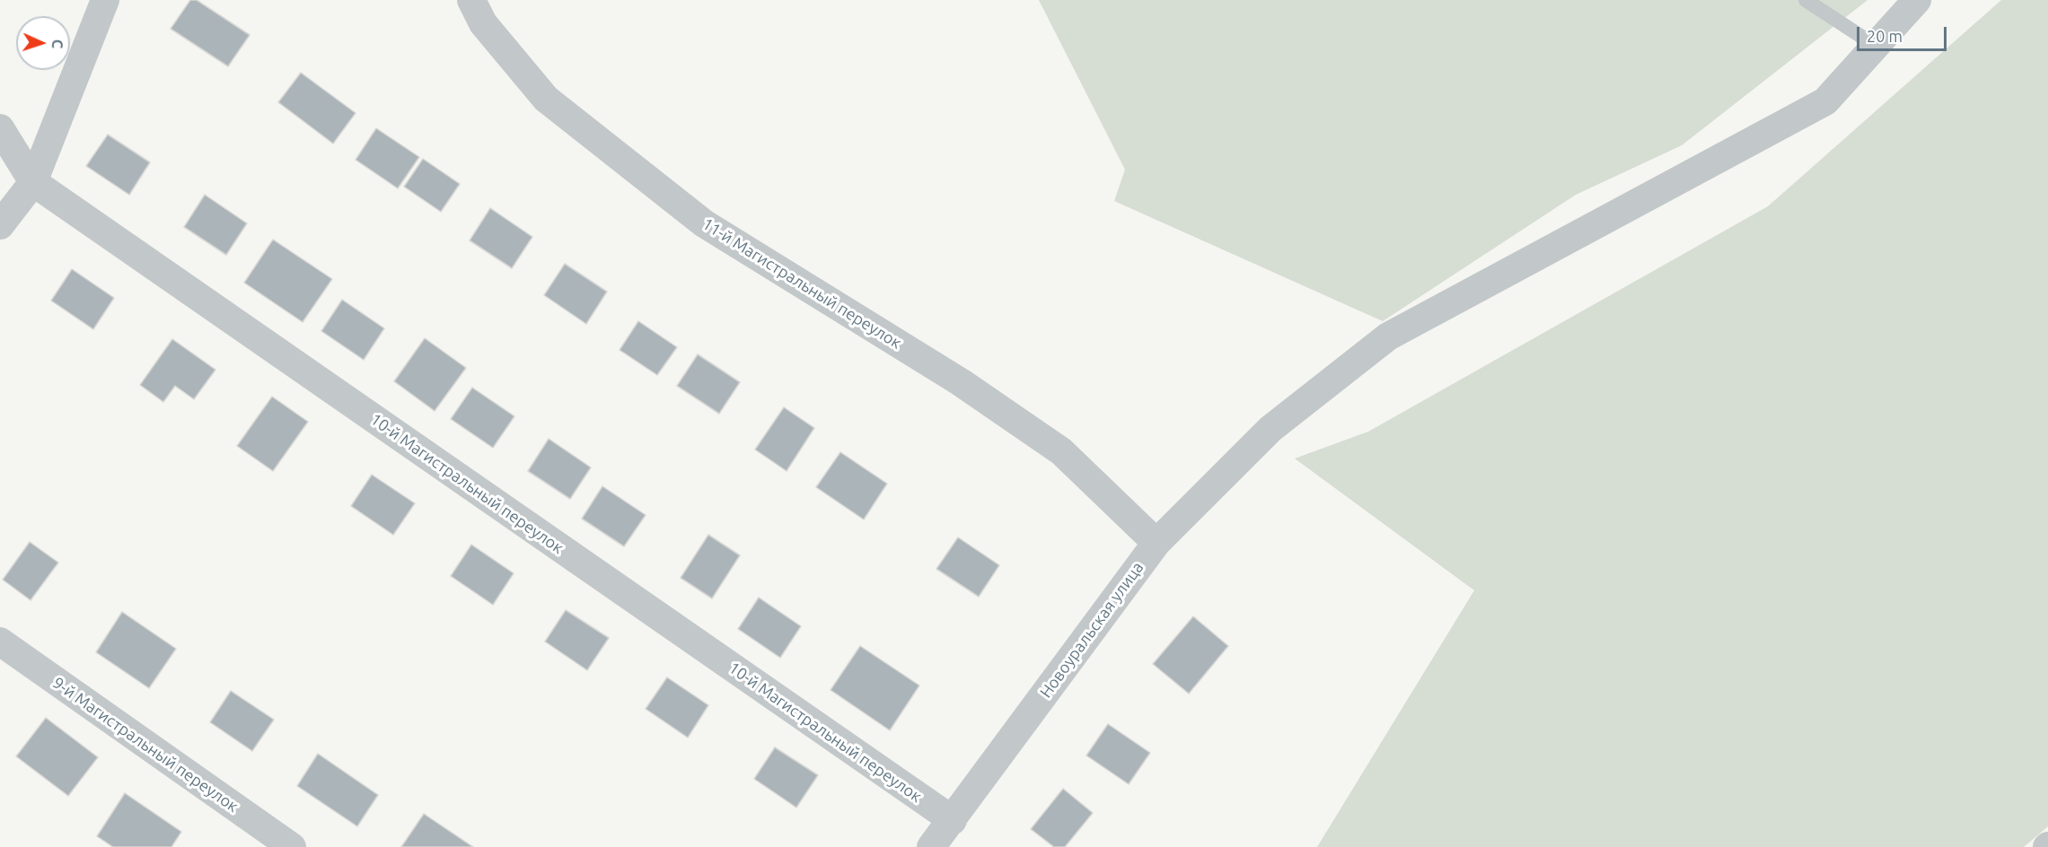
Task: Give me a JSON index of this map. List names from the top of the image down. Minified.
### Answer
{"streets":{"street":["11-й Магистральный переулок","10-й Магистральный переулок","Новоуральская улица","9-й Магистральный переулок"]},"crossings":[["11-й Магистральный переулок","Новоуральская улица"],["10-й Магистральный переулок","Новоуральская улица"]],"scale_bar":"20 m","north":"right"}
